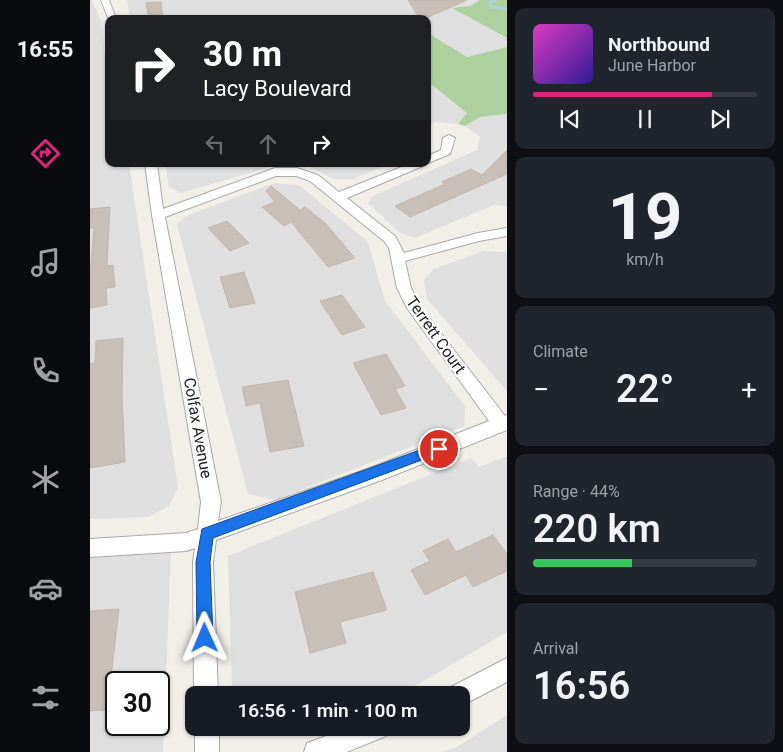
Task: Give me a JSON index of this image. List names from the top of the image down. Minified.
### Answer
{"streets":{"street":["Terrett Court","Colfax Avenue"]},"crossings":[["Terrett Court","Colfax Avenue"]],"page":{"tabs":"16:55","turn":["30 m","Lacy Boulevard"],"song":["Northbound","June Harbor"],"tile":[["19","km/h"],"Climate",["Range · 44%","220 km"],["Arrival","16:56"]],"heat":["−","22°","+"],"limit":"30","trip":"16:56 · 1 min · 100 m"}}
